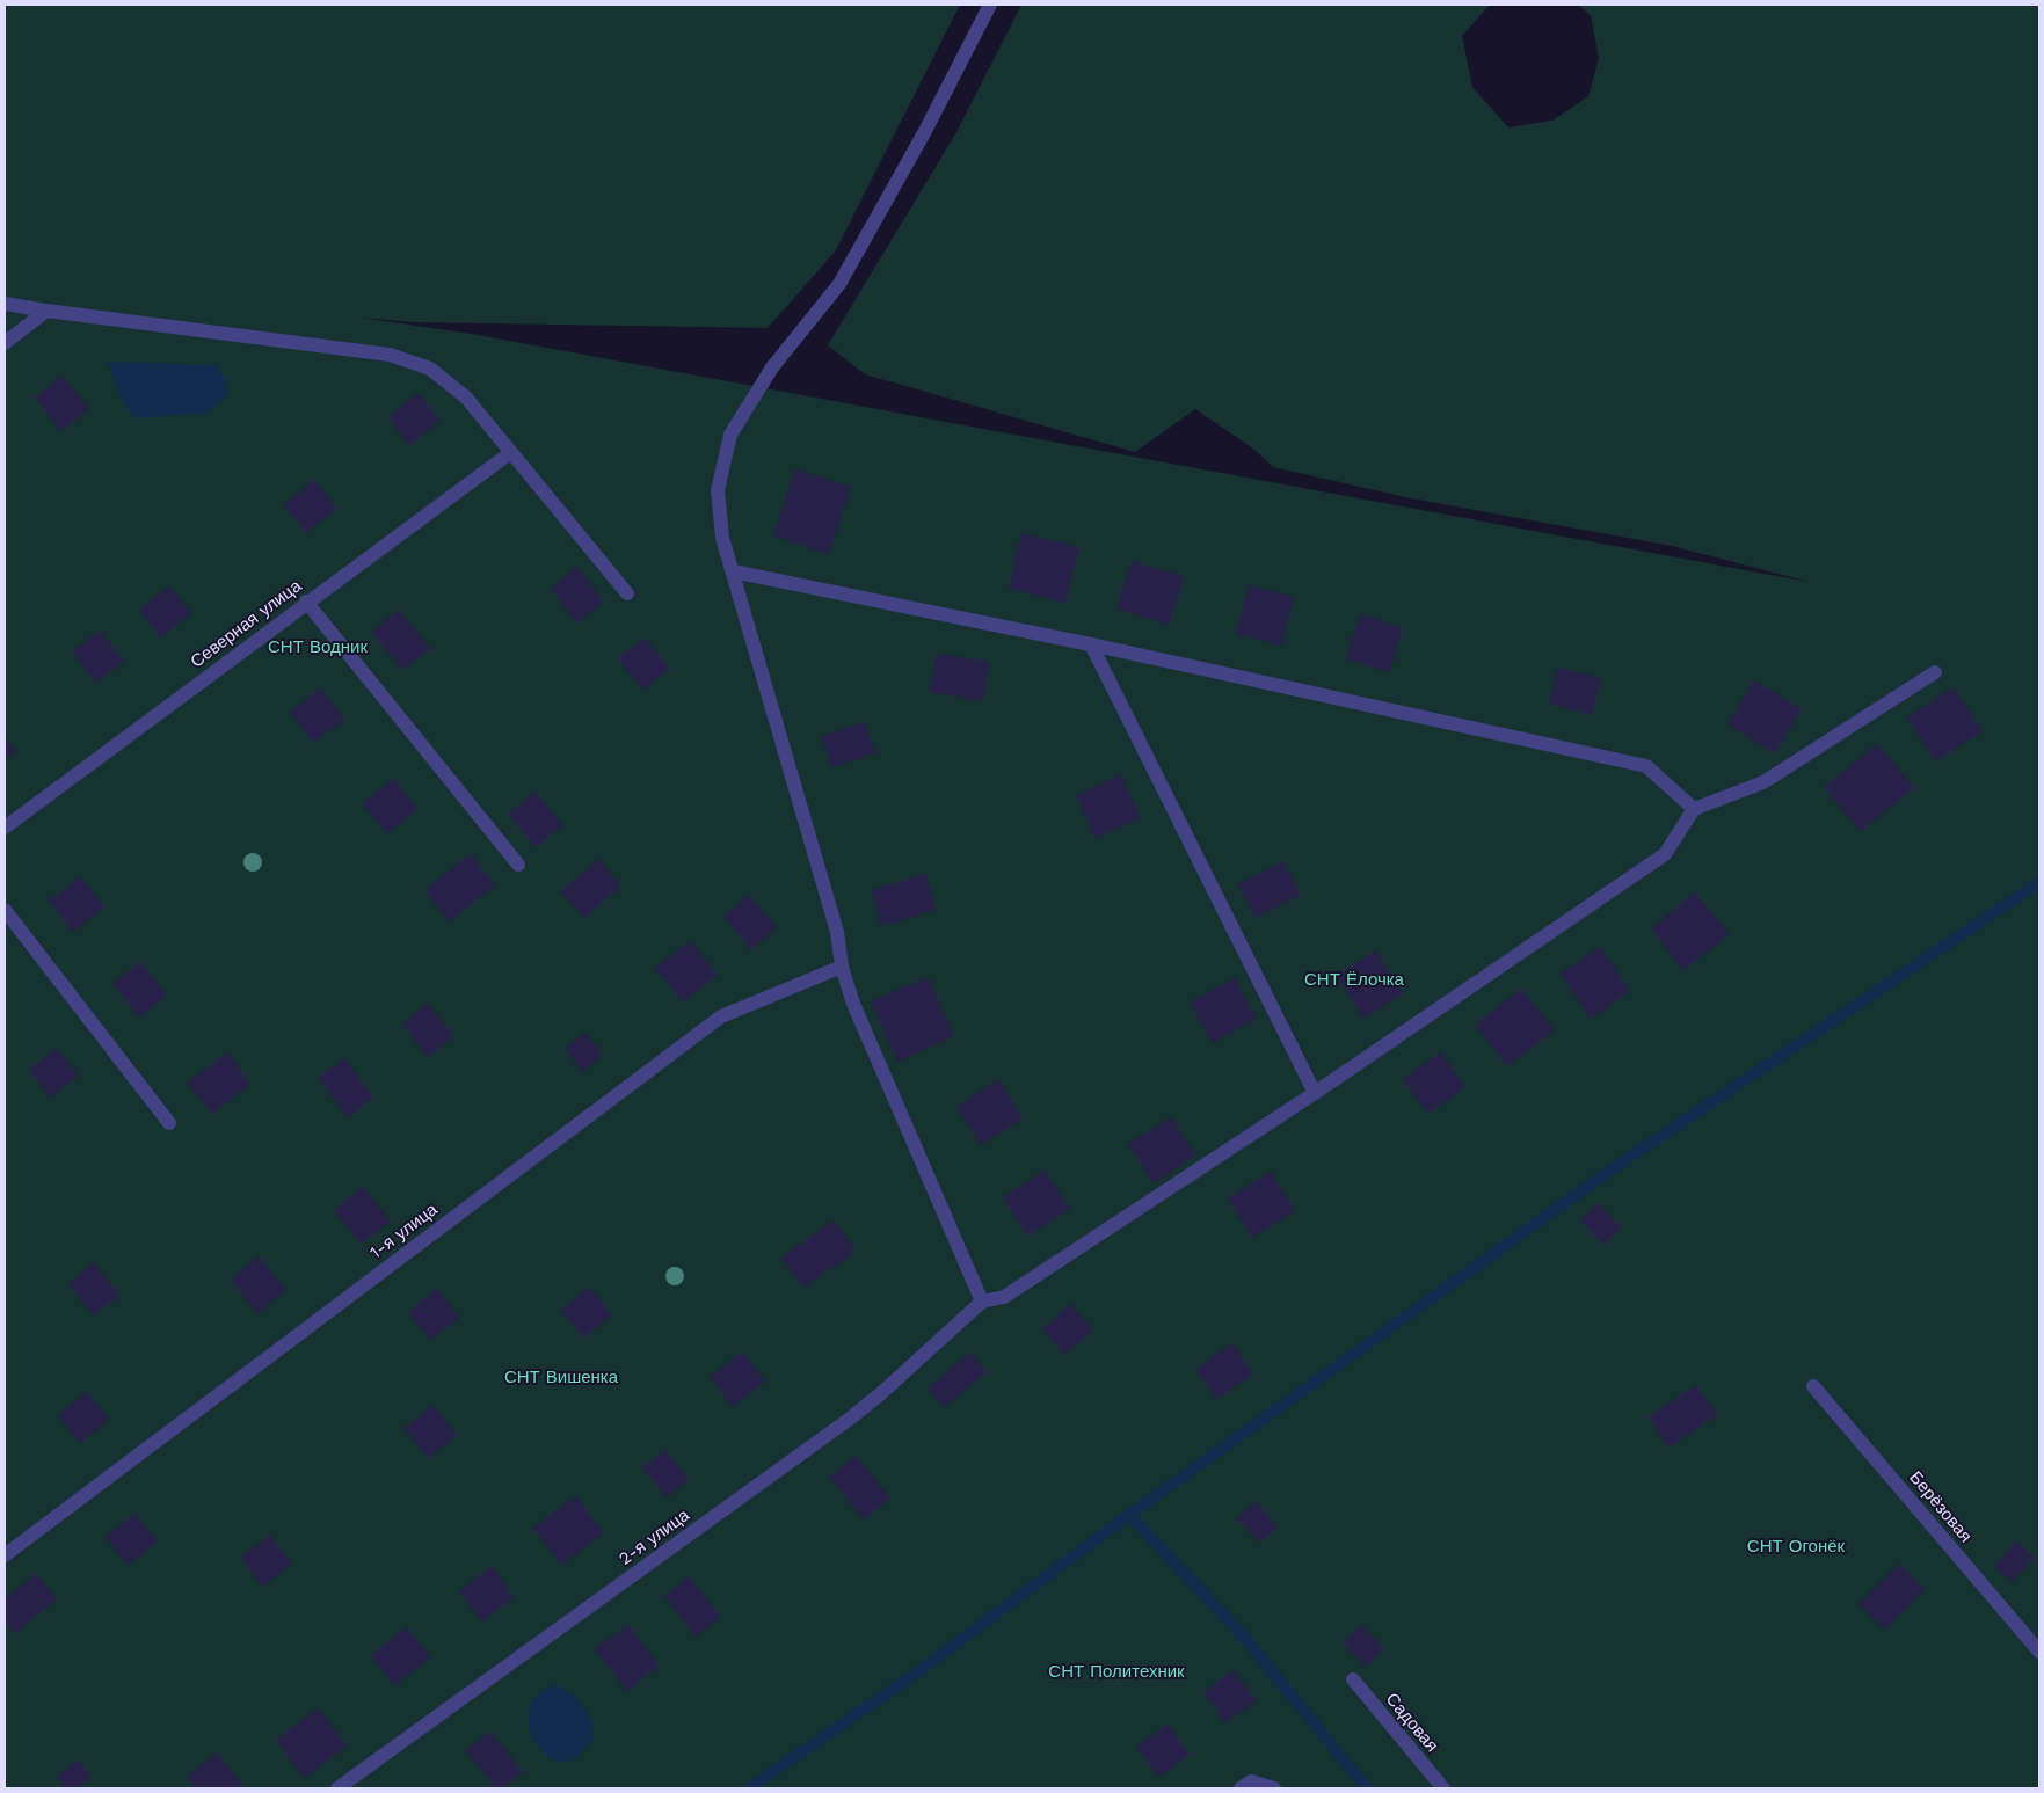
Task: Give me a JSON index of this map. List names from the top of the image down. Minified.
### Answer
{"streets":{"street":["Северная улица","1-я улица","Берёзовая","2-я улица","Садовая"]},"parks":["СНТ Водник","СНТ Ёлочка","СНТ Вишенка","СНТ Огонёк","СНТ Политехник"]}
